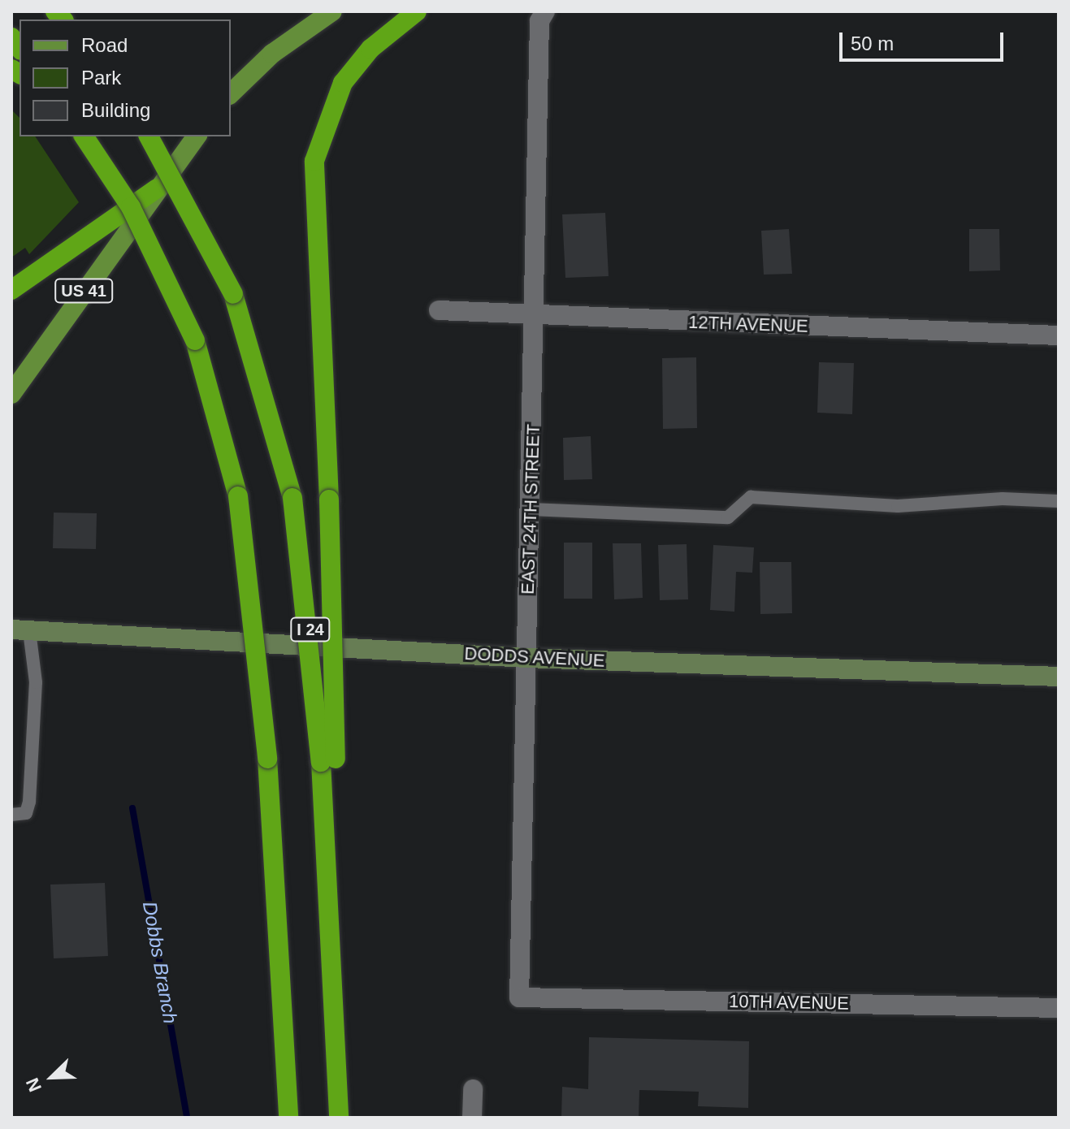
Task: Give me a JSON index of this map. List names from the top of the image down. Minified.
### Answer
{"streets":{"highway":["I 24"],"main road":["US 41"],"street":["12TH AVENUE","EAST 24TH STREET","DODDS AVENUE","10TH AVENUE"]},"crossings":[["12TH AVENUE","EAST 24TH STREET"],["EAST 24TH STREET","DODDS AVENUE"],["EAST 24TH STREET","10TH AVENUE"]],"water":["Dobbs Branch"],"legend":["Road","Park","Building"],"scale_bar":"50 m","north":"bottom left"}
